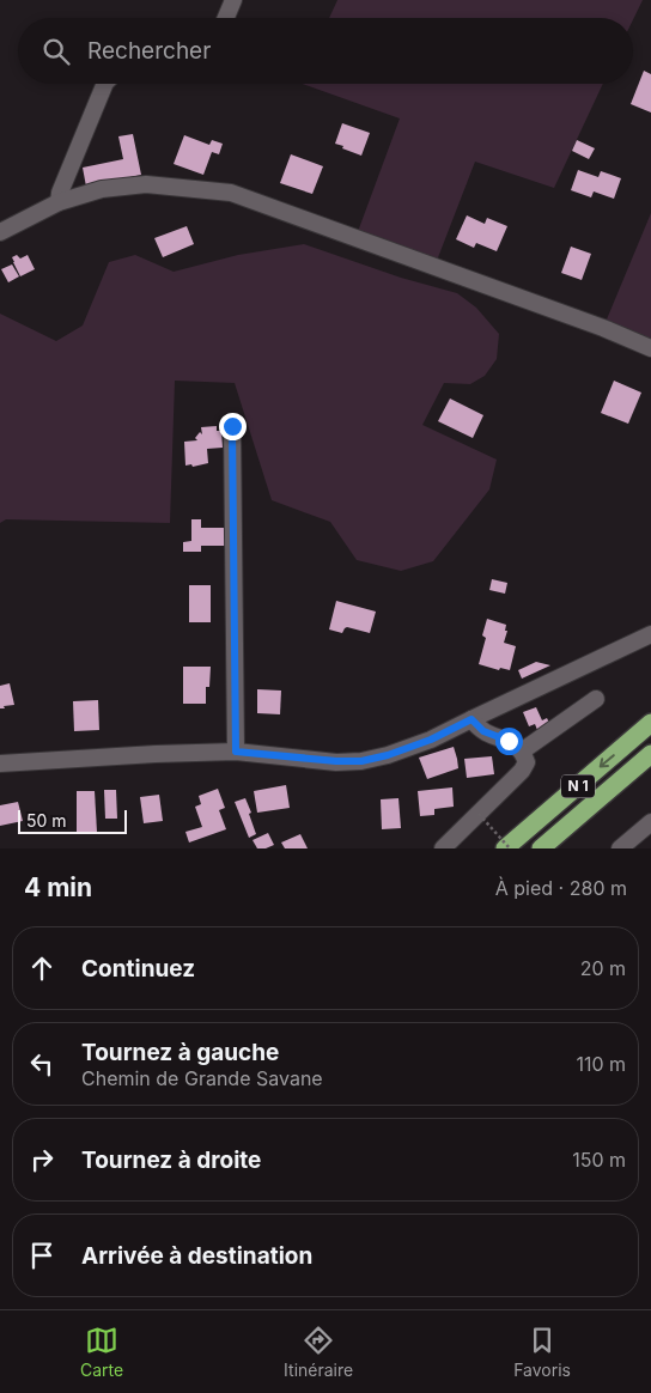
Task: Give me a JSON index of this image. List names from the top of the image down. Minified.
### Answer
{"streets":{"highway":["N 1"]},"scale_bar":"50 m","page":{"search":"Rechercher","scale":"50 m","heading":["4 min","À pied · 280 m"],"list":[["Continuez","20 m"],["Tournez à gauche","Chemin de Grande Savane","110 m"],["Tournez à droite","150 m"],"Arrivée à destination"],"nav":["Carte","Itinéraire","Favoris"]}}
